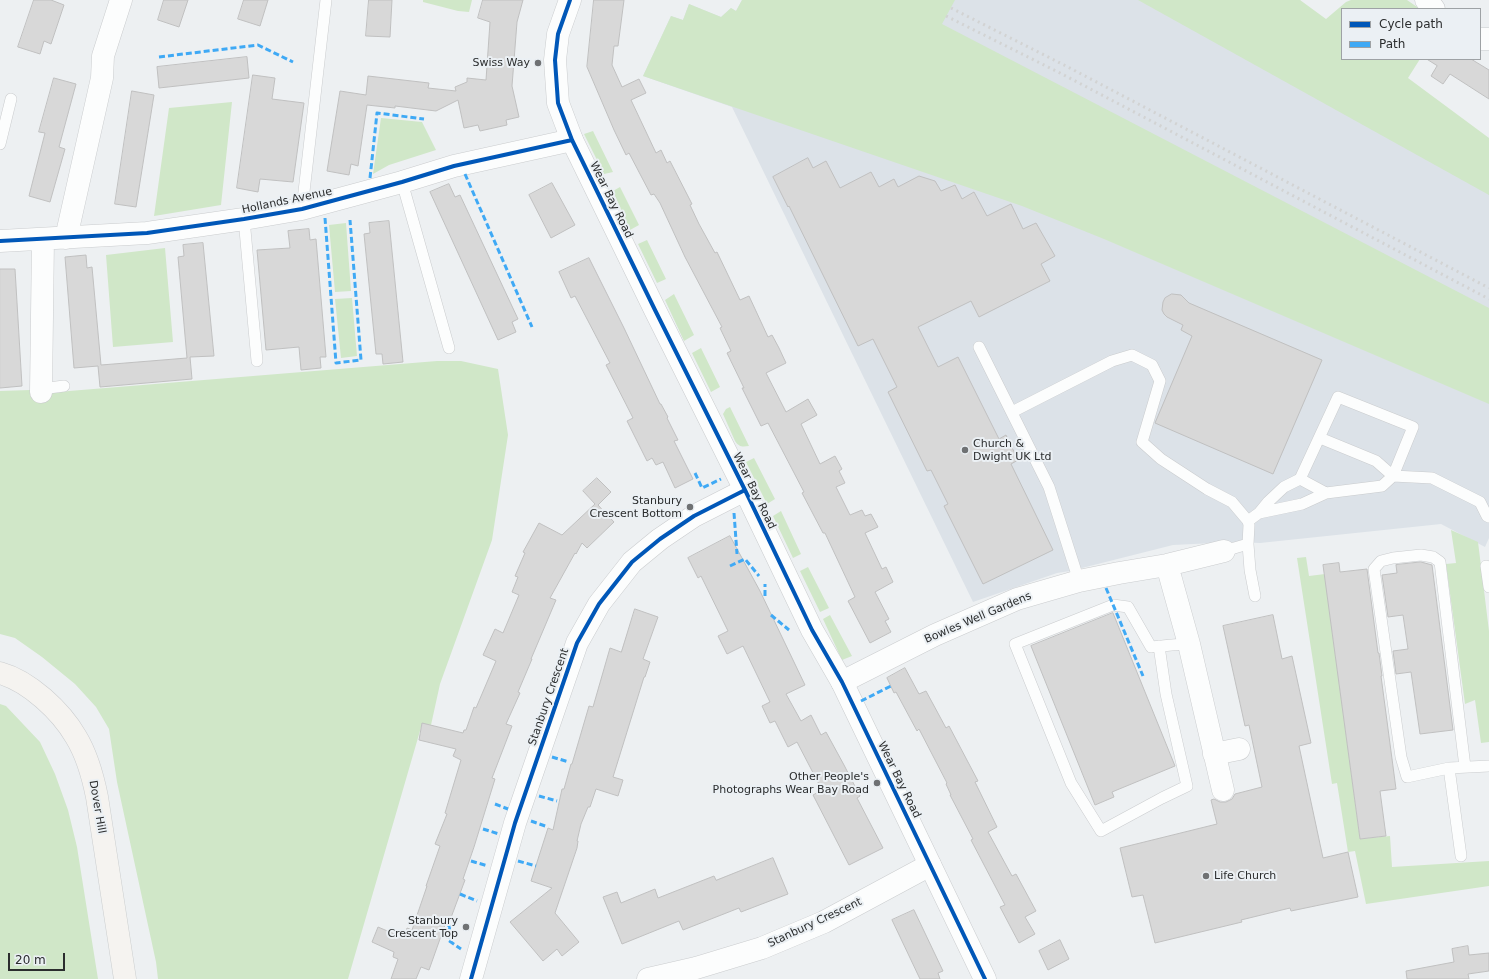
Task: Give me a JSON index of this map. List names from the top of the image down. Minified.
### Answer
{"streets":{"main road":["Dover Hill"],"street":["Wear Bay Road","Hollands Avenue","Bowles Well Gardens","Stanbury Crescent"]},"crossings":[["Wear Bay Road","Hollands Avenue"],["Wear Bay Road","Bowles Well Gardens"],["Wear Bay Road","Stanbury Crescent"]],"places":["Swiss Way","Church & Dwight UK Ltd","Stanbury Crescent Bottom","Other People's Photographs Wear Bay Road","Life Church","Stanbury Crescent Top"],"legend":["Cycle path","Path"],"scale_bar":"20 m"}
